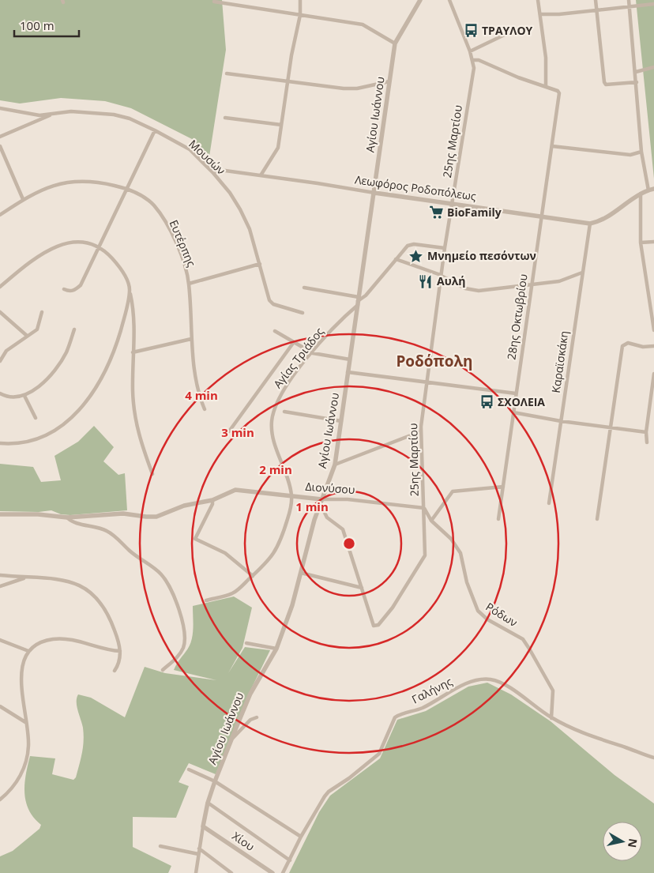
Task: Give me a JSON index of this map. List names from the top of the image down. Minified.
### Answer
{"streets":{"street":["Αγίου Ιωάννου","25ης Μαρτίου","Μουσών","Λεωφόρος Ροδοπόλεως","Ευτέρπης","28ης Οκτωβρίου","Αγίας Τριάδος","Καραϊσκάκη","Διονύσου","Ρόδων","Γαλήνης","Χίου"]},"crossings":[["Αγίου Ιωάννου","Λεωφόρος Ροδοπόλεως"],["Αγίου Ιωάννου","Αγίας Τριάδος"],["Αγίου Ιωάννου","Διονύσου"],["Αγίου Ιωάννου","Χίου"],["25ης Μαρτίου","Λεωφόρος Ροδοπόλεως"],["25ης Μαρτίου","Αγίας Τριάδος"],["25ης Μαρτίου","Διονύσου"],["25ης Μαρτίου","Ρόδων"],["Μουσών","Λεωφόρος Ροδοπόλεως"],["Λεωφόρος Ροδοπόλεως","28ης Οκτωβρίου"],["Λεωφόρος Ροδοπόλεως","Καραϊσκάκη"],["Αγίας Τριάδος","Διονύσου"],["Διονύσου","Ρόδων"],["Ρόδων","Γαλήνης"]],"districts":["Ροδόπολη"],"places":{"bus stop":["ΤΡΑΥΛΟΥ","ΣΧΟΛΕΙΑ"],"supermarket":["BioFamily"],"place":["Μνημείο πεσόντων"],"restaurant":["Αυλή"]},"scale_bar":"100 m","north":"right","rings":["4 min","3 min","2 min","1 min"]}
